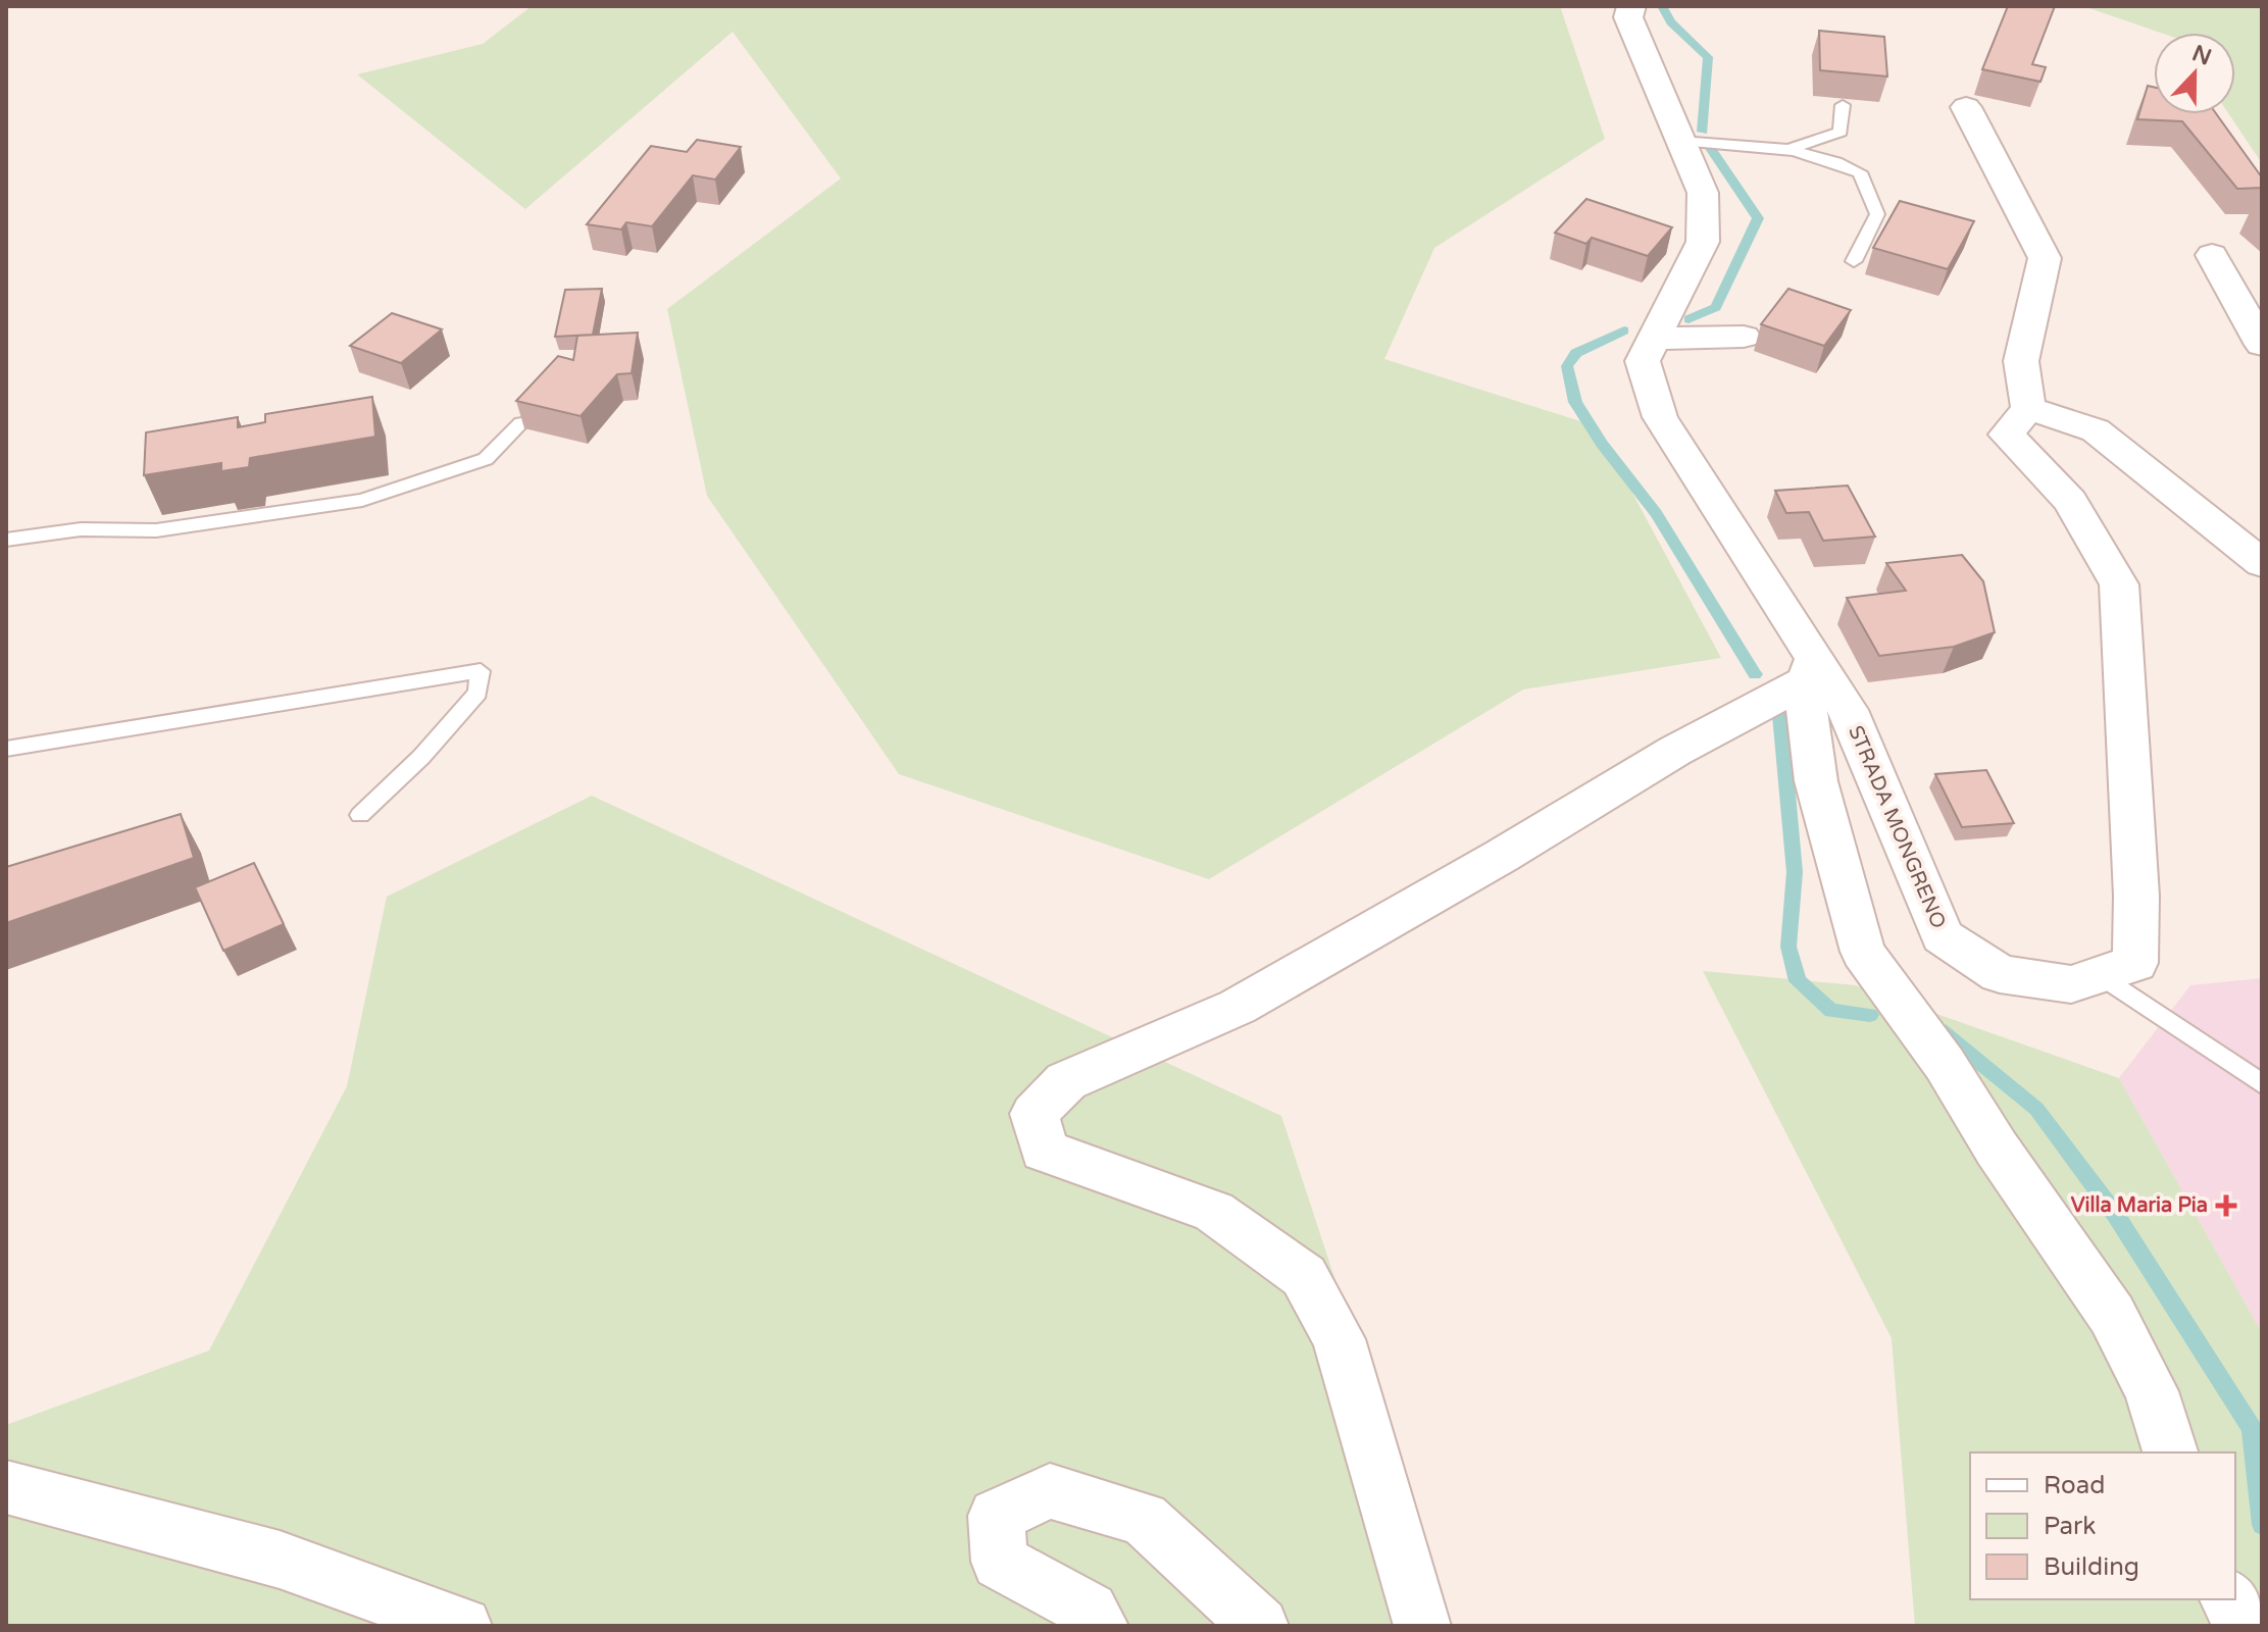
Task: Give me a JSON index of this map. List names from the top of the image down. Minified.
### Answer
{"streets":{"street":["STRADA MONGRENO"]},"places":{"health":["Villa Maria Pia"]},"legend":["Road","Park","Building"],"north":"top"}
